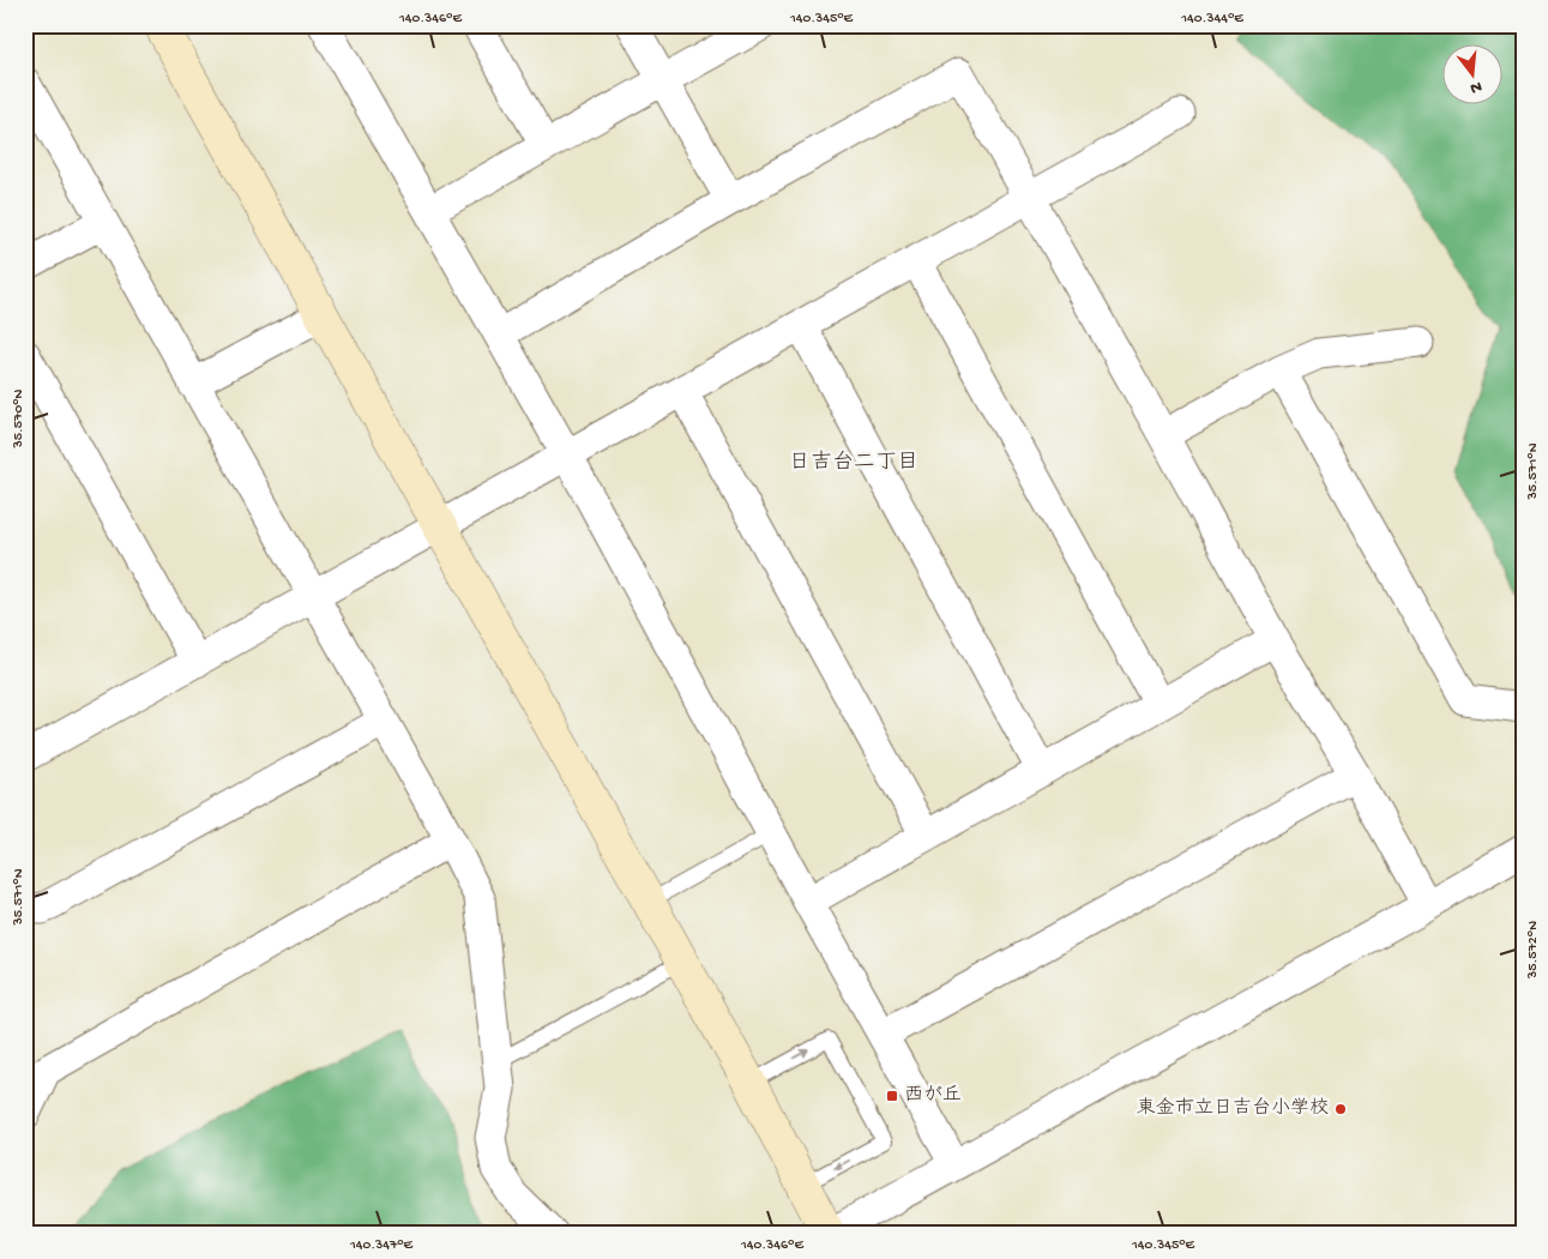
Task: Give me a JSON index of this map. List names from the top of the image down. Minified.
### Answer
{"districts":["日吉台二丁目"],"places":{"transit":["西が丘"],"other":["東金市立日吉台小学校"]},"north":"bottom","coordinates":["140.346°E","140.345°E","140.344°E","35.570°N","35.571°N","35.572°N","140.347°E"]}
